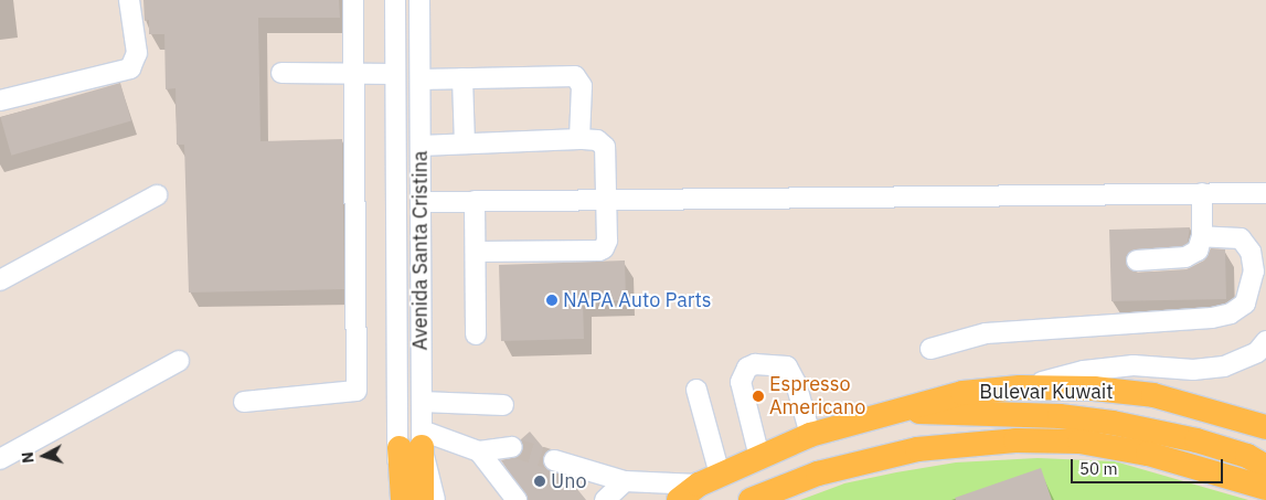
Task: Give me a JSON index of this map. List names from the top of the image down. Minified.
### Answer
{"streets":{"main road":["Bulevar Kuwait"],"street":["Avenida Santa Cristina"]},"places":["NAPA Auto Parts","Espresso Americano","Uno"],"scale_bar":"50 m","north":"left"}
